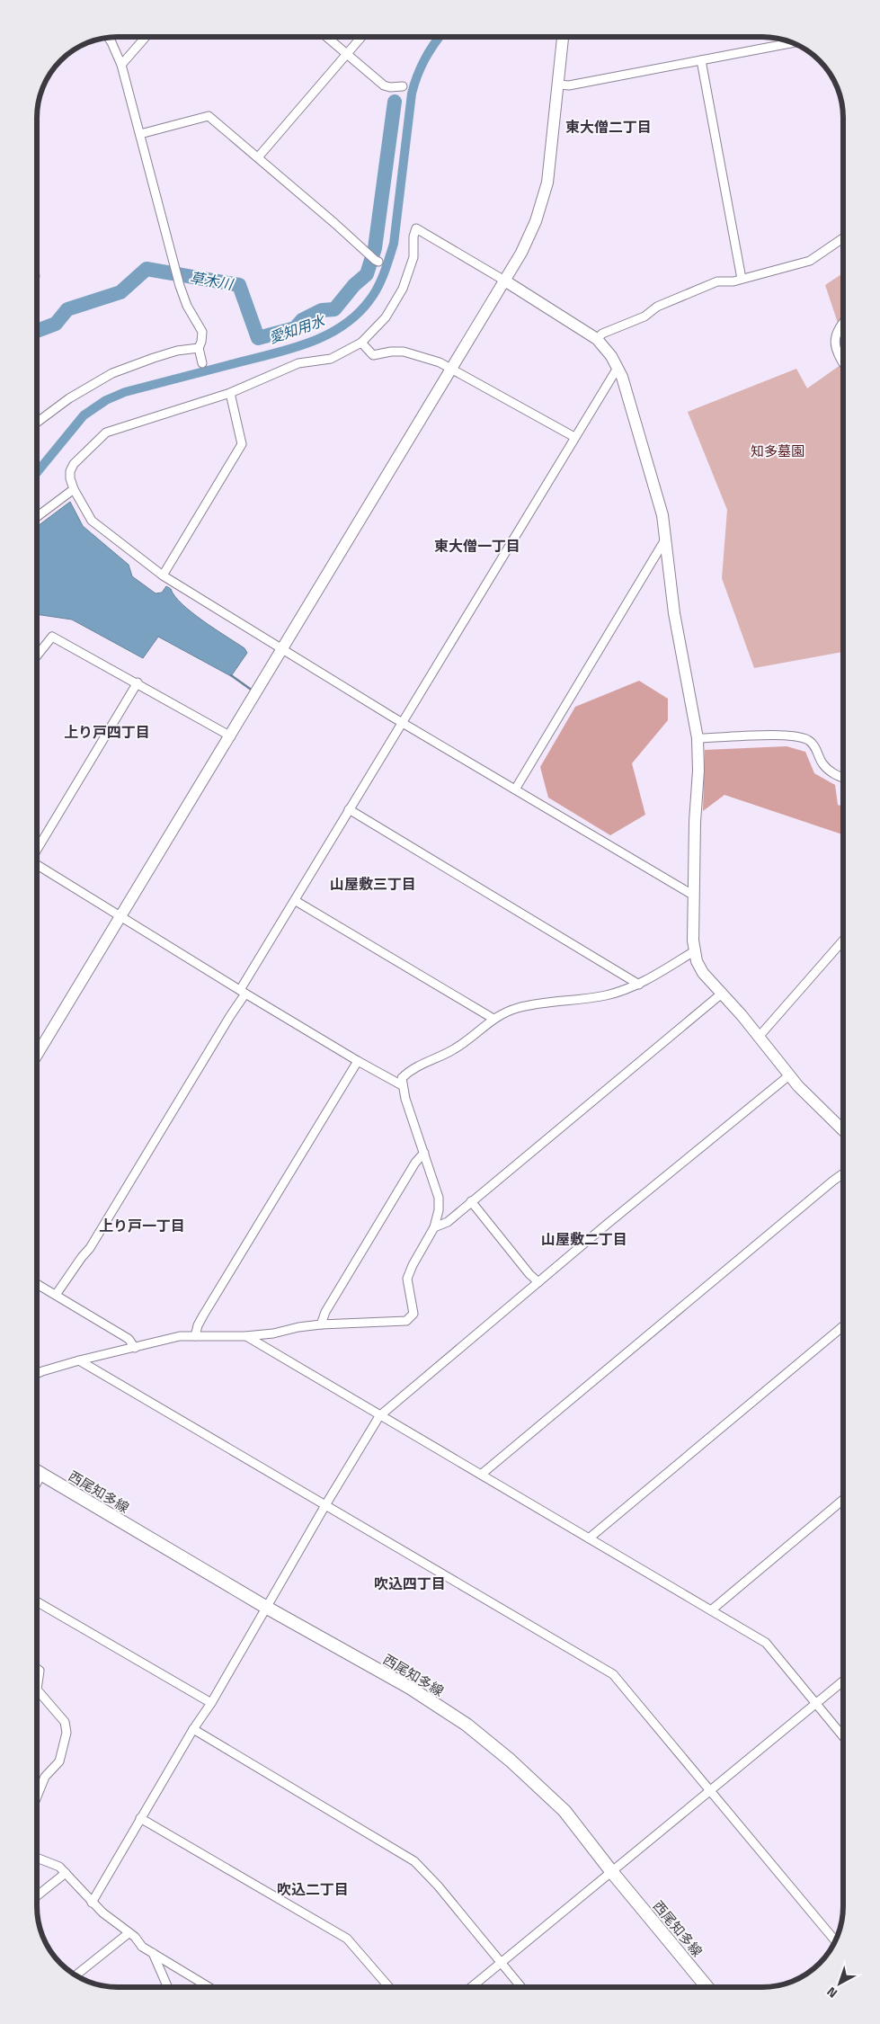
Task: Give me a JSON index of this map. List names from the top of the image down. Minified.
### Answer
{"streets":{"main road":["西尾知多線"]},"districts":["東大僧二丁目","東大僧一丁目","上り戸四丁目","山屋敷三丁目","上り戸一丁目","山屋敷二丁目","吹込四丁目","吹込二丁目"],"water":["草木川","愛知用水"],"parks":["知多墓園"],"north":"bottom left"}
